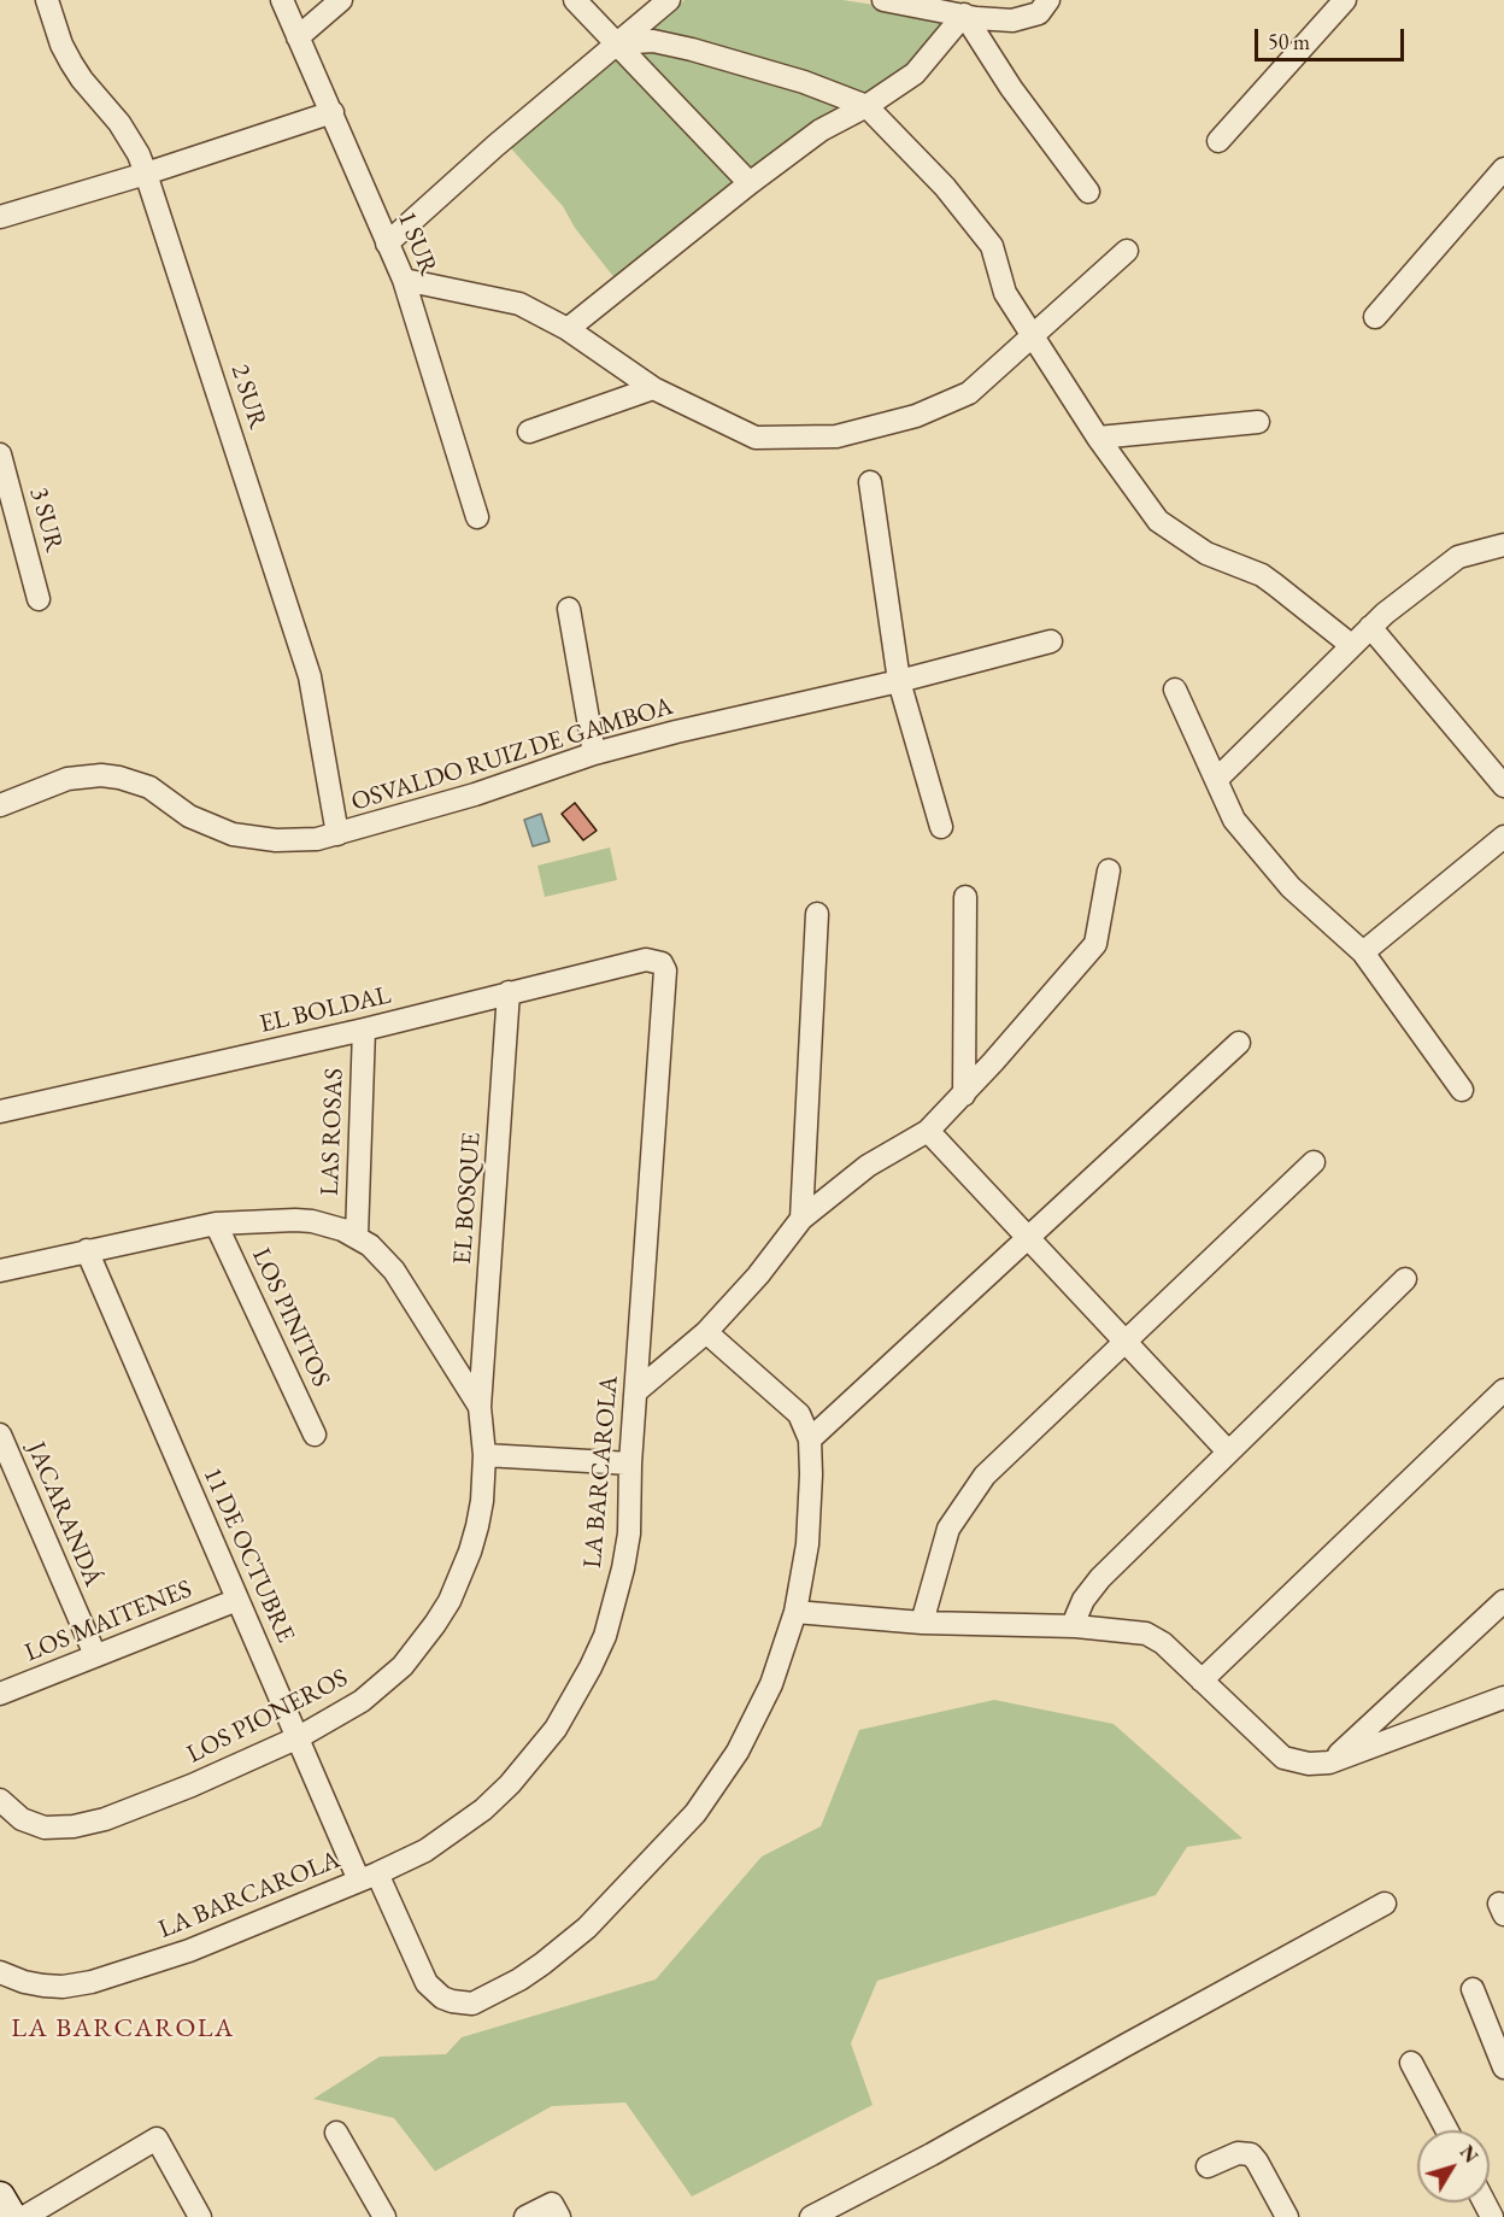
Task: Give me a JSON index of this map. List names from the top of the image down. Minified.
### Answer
{"streets":{"street":["1 SUR","2 SUR","3 SUR","OSVALDO RUIZ DE GAMBOA","EL BOLDAL","LAS ROSAS","EL BOSQUE","LOS PINITOS","LA BARCAROLA","JACARANDÁ","11 DE OCTUBRE","LOS MAITENES","LOS PIONEROS"]},"crossings":[["2 SUR","OSVALDO RUIZ DE GAMBOA"],["EL BOLDAL","LAS ROSAS"],["EL BOLDAL","EL BOSQUE"],["EL BOLDAL","LA BARCAROLA"],["LAS ROSAS","LOS PIONEROS"],["EL BOSQUE","LOS PIONEROS"],["LOS PINITOS","LOS PIONEROS"],["LA BARCAROLA","11 DE OCTUBRE"],["JACARANDÁ","LOS MAITENES"],["11 DE OCTUBRE","LOS MAITENES"],["11 DE OCTUBRE","LOS PIONEROS"]],"districts":["LA BARCAROLA"],"scale_bar":"50 m","north":"top right"}
